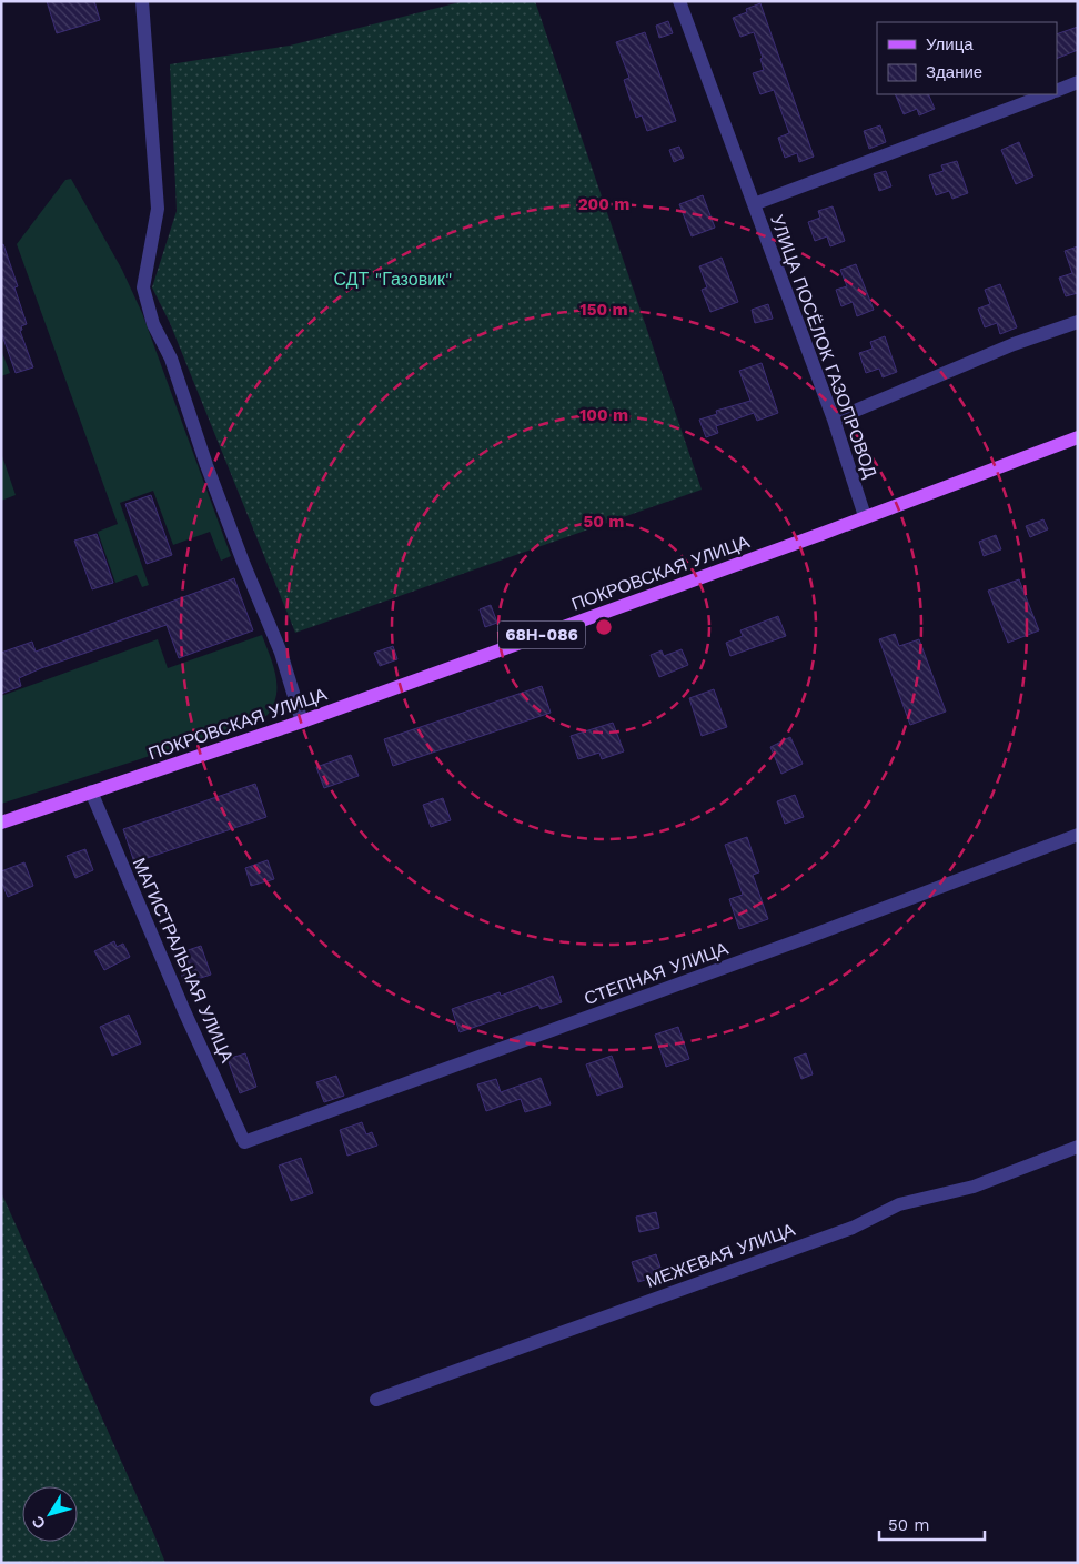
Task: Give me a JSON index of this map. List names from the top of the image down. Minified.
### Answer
{"streets":{"main road":["ПОКРОВСКАЯ УЛИЦА","68Н-086"],"street":["УЛИЦА ПОСЁЛОК ГАЗОПРОВОД","МАГИСТРАЛЬНАЯ УЛИЦА","СТЕПНАЯ УЛИЦА","МЕЖЕВАЯ УЛИЦА"]},"crossings":[["УЛИЦА ПОСЁЛОК ГАЗОПРОВОД","ПОКРОВСКАЯ УЛИЦА"],["ПОКРОВСКАЯ УЛИЦА","МАГИСТРАЛЬНАЯ УЛИЦА"],["МАГИСТРАЛЬНАЯ УЛИЦА","СТЕПНАЯ УЛИЦА"]],"parks":["СДТ \"Газовик\""],"legend":["Улица","Здание"],"scale_bar":"50 m","north":"bottom left","rings":["200 m","150 m","100 m","50 m"]}
